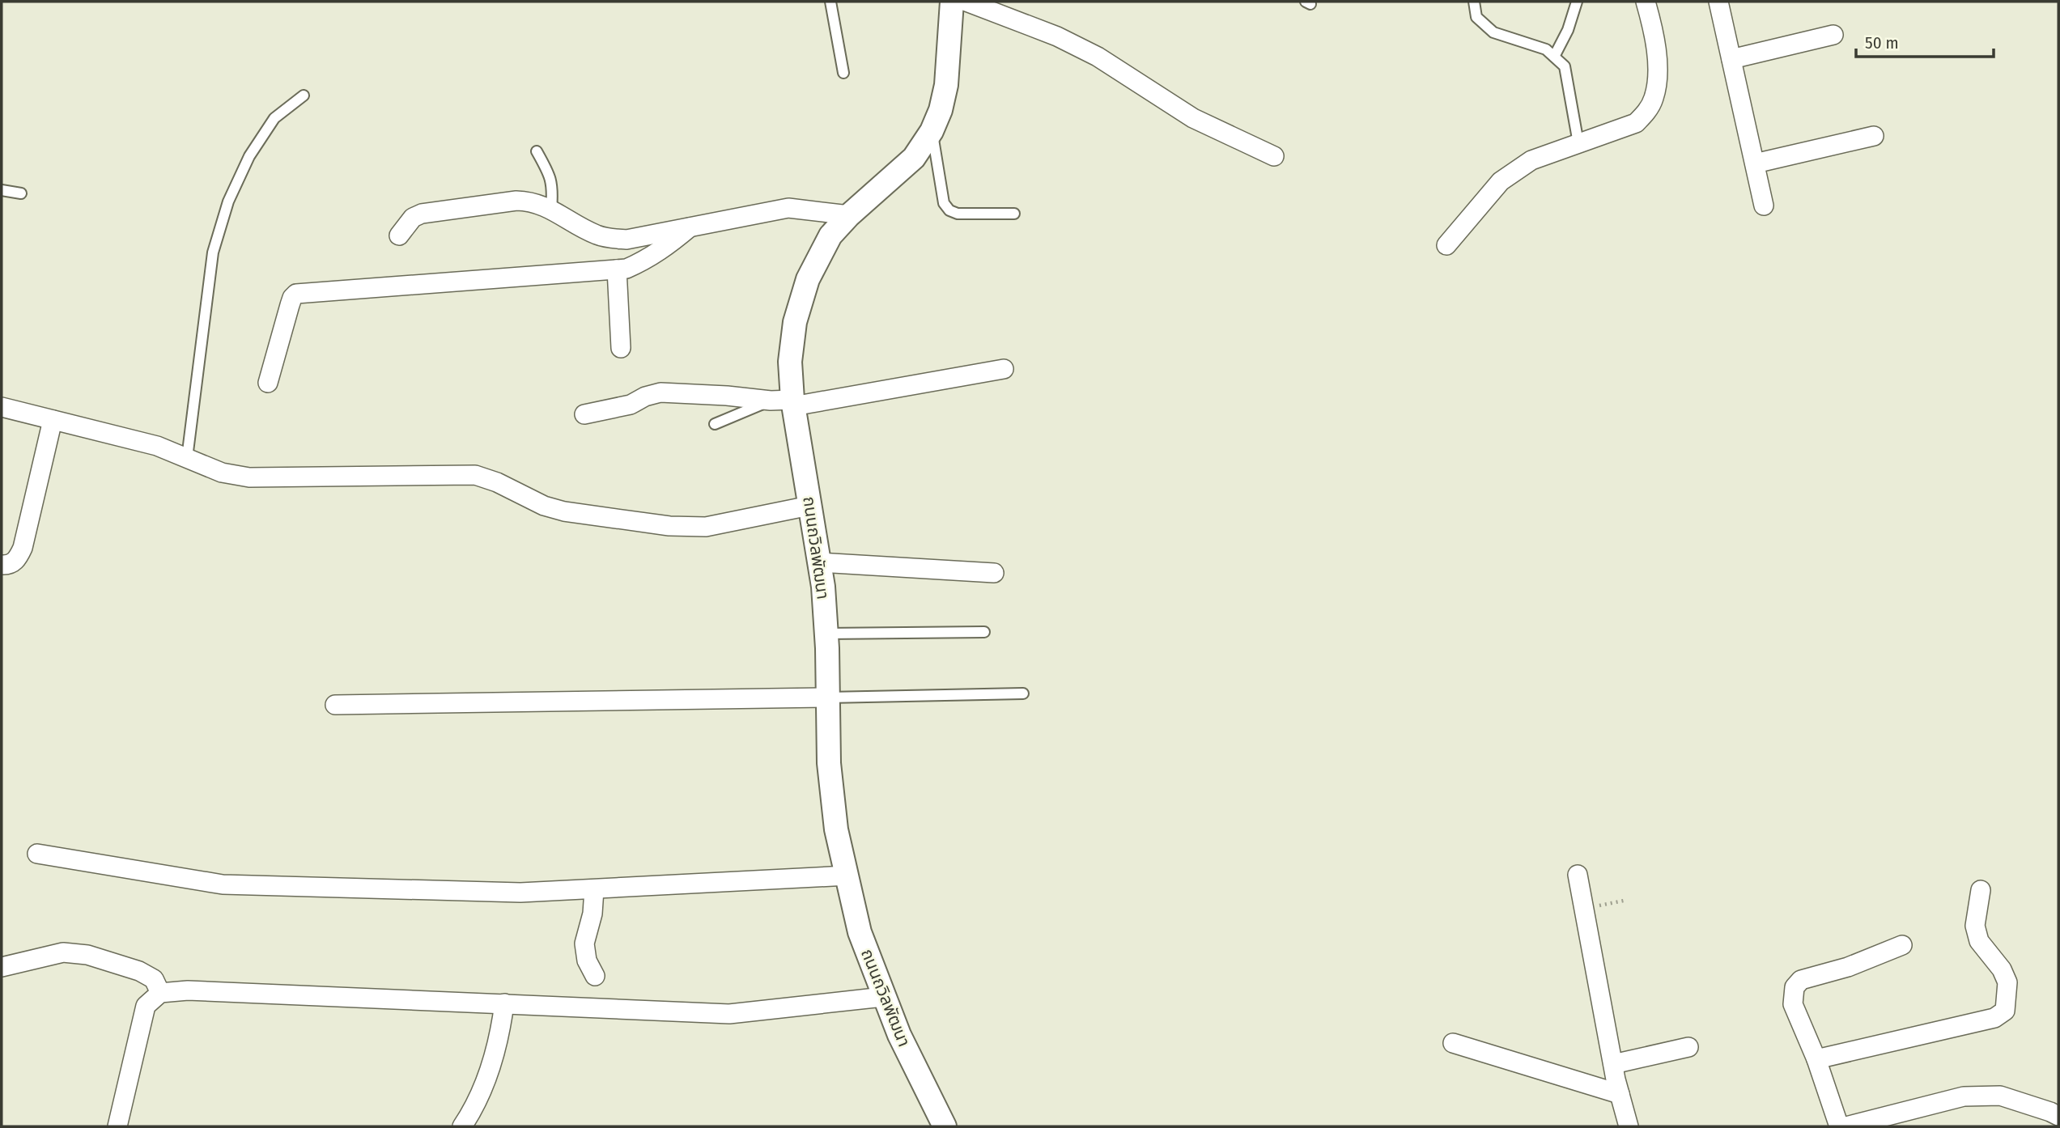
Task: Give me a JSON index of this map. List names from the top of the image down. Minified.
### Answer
{"streets":{"street":["ถนนถวิลพัฒนา"]},"scale_bar":"50 m"}
